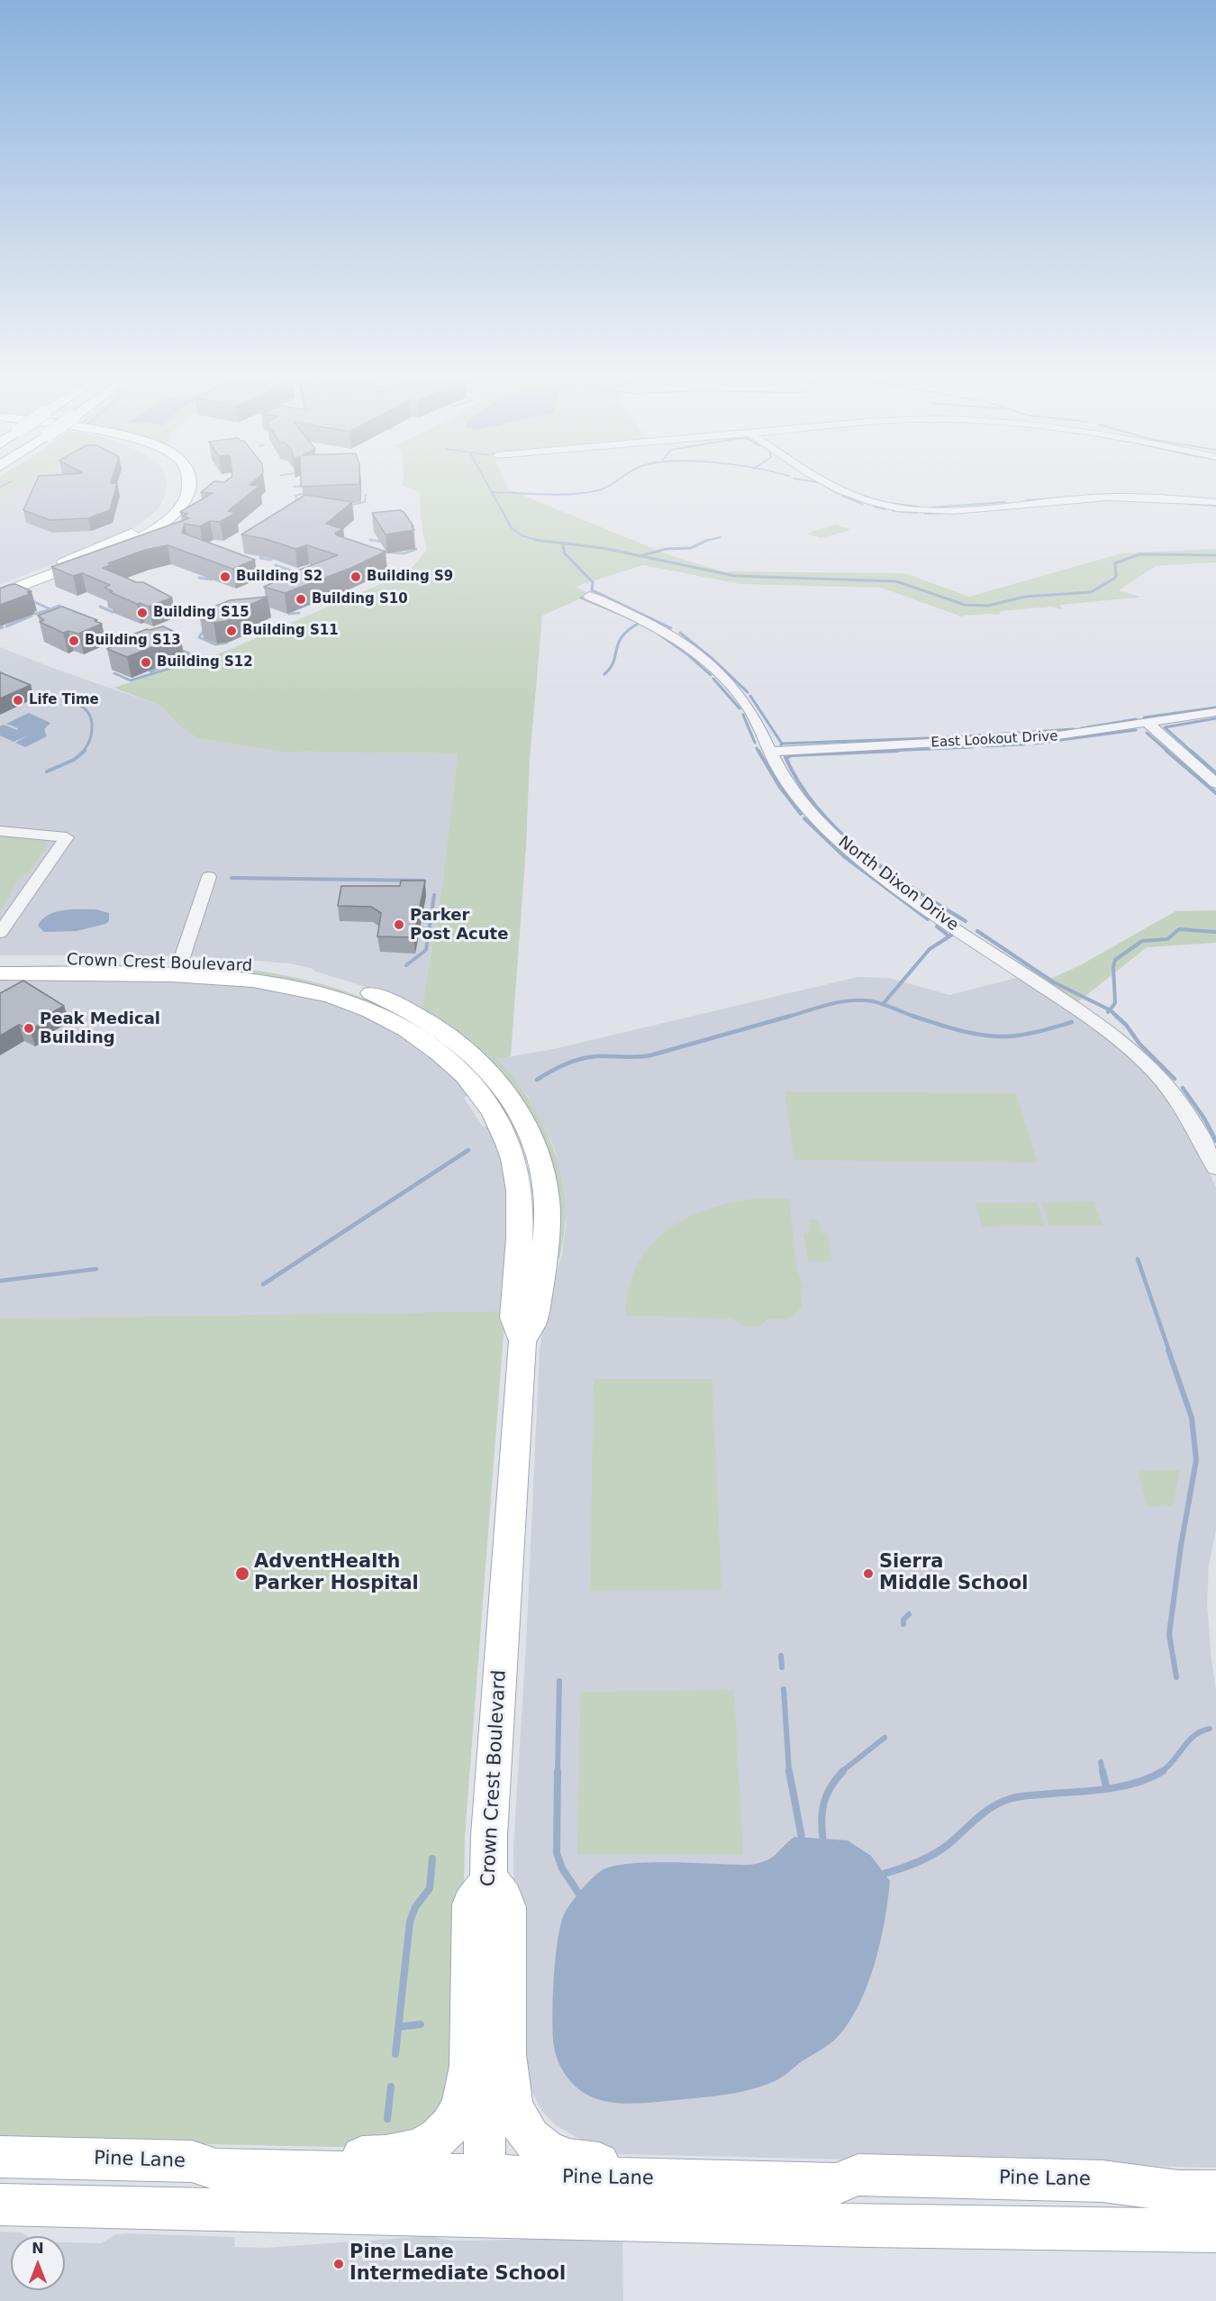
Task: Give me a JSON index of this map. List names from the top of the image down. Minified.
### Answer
{"streets":{"main road":["Crown Crest Boulevard","Pine Lane"],"street":["East Lookout Drive","North Dixon Drive"]},"crossings":[["East Lookout Drive","North Dixon Drive"],["Crown Crest Boulevard","Pine Lane"]],"places":["Building S2","Building S9","Building S10","Building S15","Building S11","Building S13","Building S12","Life Time","Parker Post Acute","Peak Medical Building","AdventHealth Parker Hospital","Sierra Middle School","Pine Lane Intermediate School"],"north":"top"}
